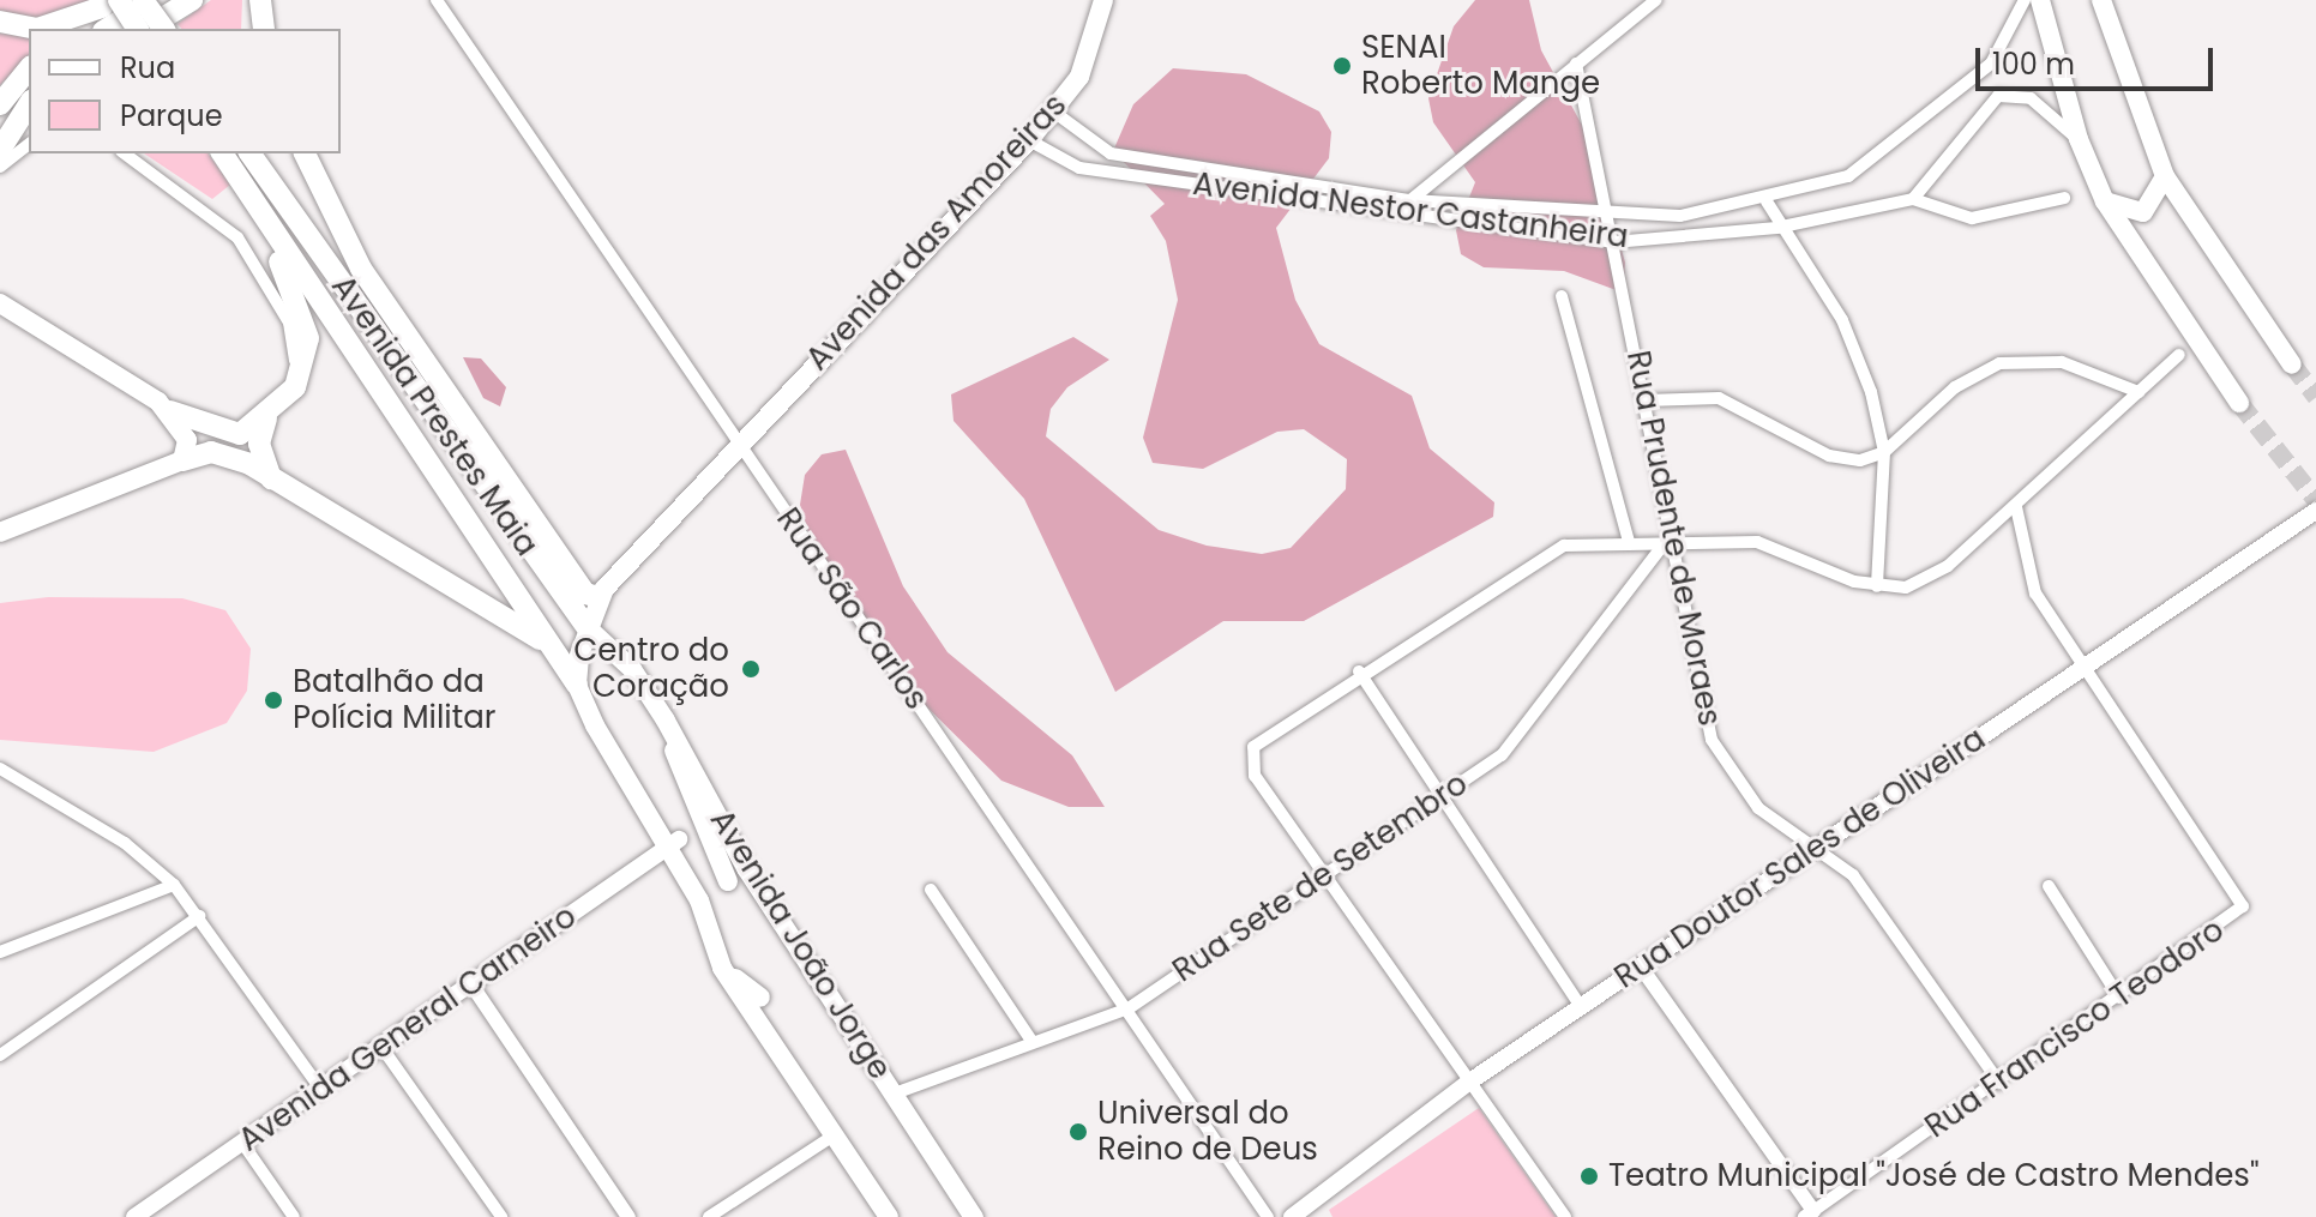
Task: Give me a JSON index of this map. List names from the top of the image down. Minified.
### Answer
{"streets":{"highway":["Avenida Prestes Maia","Avenida João Jorge"],"main road":["Avenida das Amoreiras","Rua Doutor Sales de Oliveira","Avenida General Carneiro"],"street":["Avenida Nestor Castanheira","Rua Prudente de Moraes","Rua São Carlos","Rua Sete de Setembro","Rua Francisco Teodoro"]},"crossings":[["Avenida Nestor Castanheira","Avenida das Amoreiras"],["Avenida Nestor Castanheira","Rua Prudente de Moraes"],["Avenida das Amoreiras","Rua São Carlos"],["Avenida Prestes Maia","Avenida João Jorge"],["Rua Prudente de Moraes","Rua Doutor Sales de Oliveira"],["Rua Prudente de Moraes","Rua Francisco Teodoro"],["Rua São Carlos","Rua Sete de Setembro"],["Rua Doutor Sales de Oliveira","Rua Francisco Teodoro"],["Rua Sete de Setembro","Avenida João Jorge"],["Avenida João Jorge","Avenida General Carneiro"]],"places":["SENAI Roberto Mange","Centro do Coração","Batalhão da Polícia Militar","Universal do Reino de Deus","Teatro Municipal \"José de Castro Mendes\""],"legend":["Rua","Parque"],"scale_bar":"100 m"}
